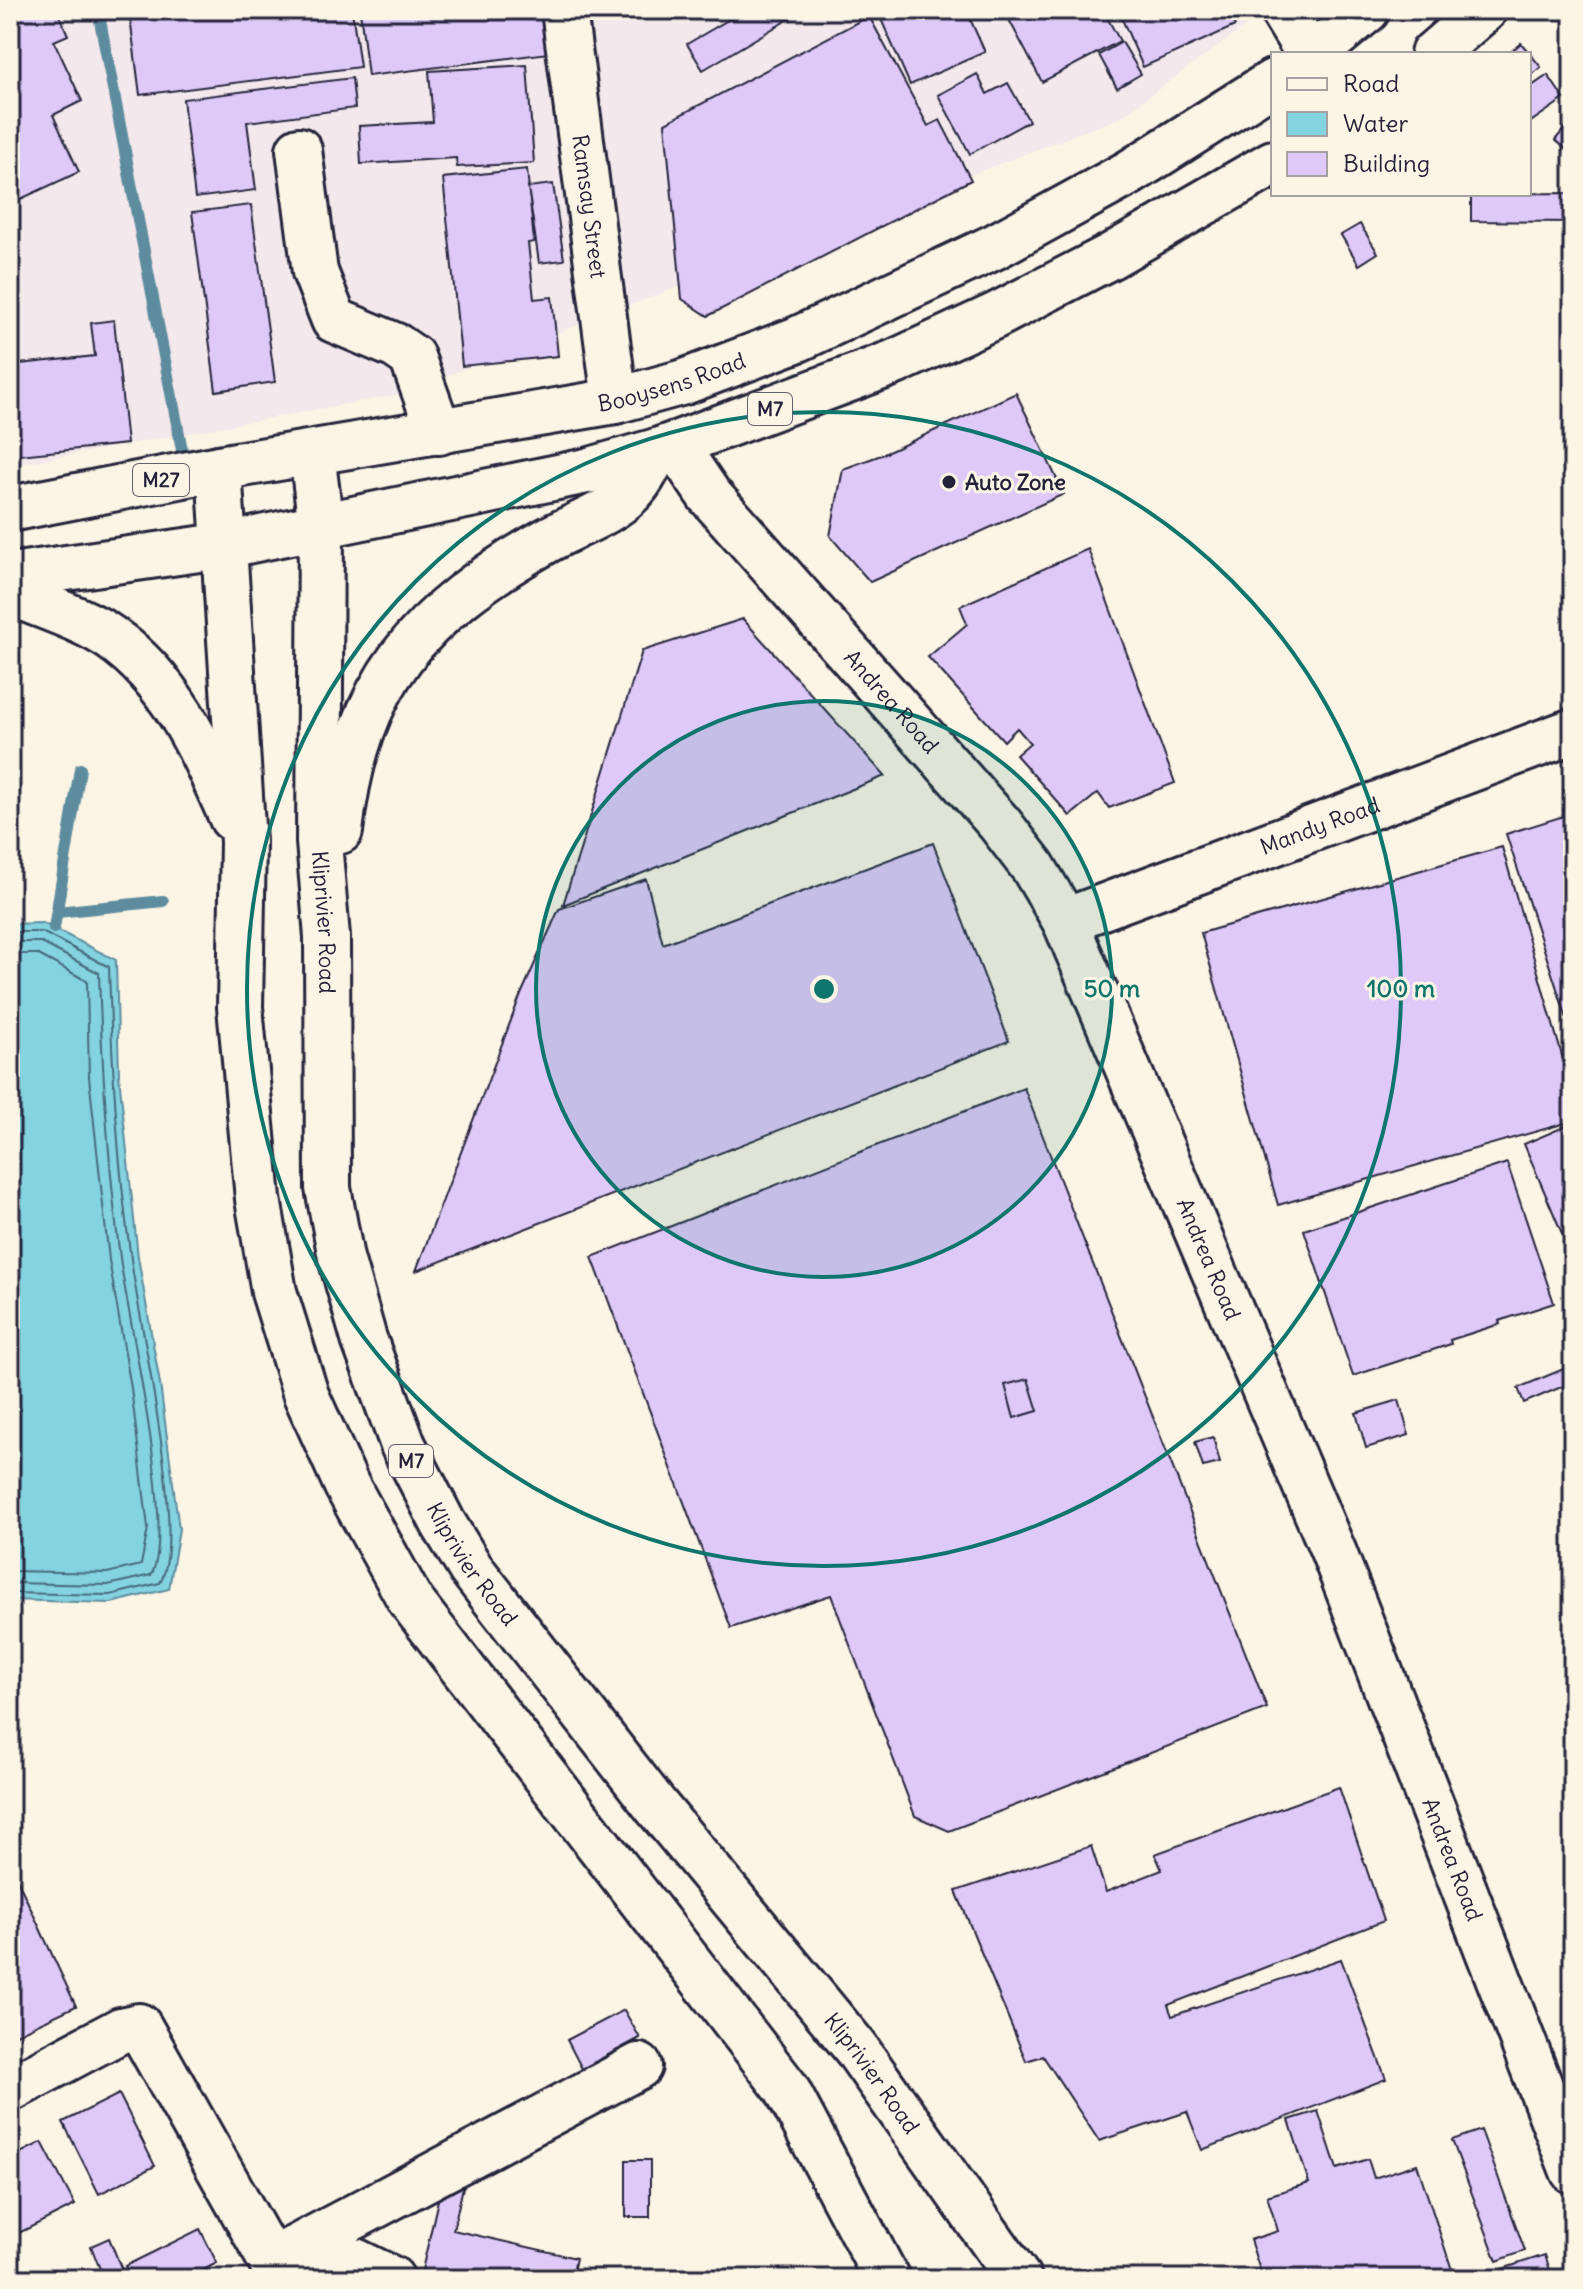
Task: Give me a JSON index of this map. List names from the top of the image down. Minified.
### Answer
{"streets":{"main road":["Ramsay Street","Booysens Road","M7","M27","Andrea Road","Mandy Road","Kliprivier Road"]},"crossings":[["Ramsay Street","Booysens Road"],["Booysens Road","Kliprivier Road"],["M7","Andrea Road"],["M7","Kliprivier Road"],["Andrea Road","Mandy Road"]],"places":["Auto Zone"],"legend":["Road","Water","Building"],"rings":["50 m","100 m"]}
